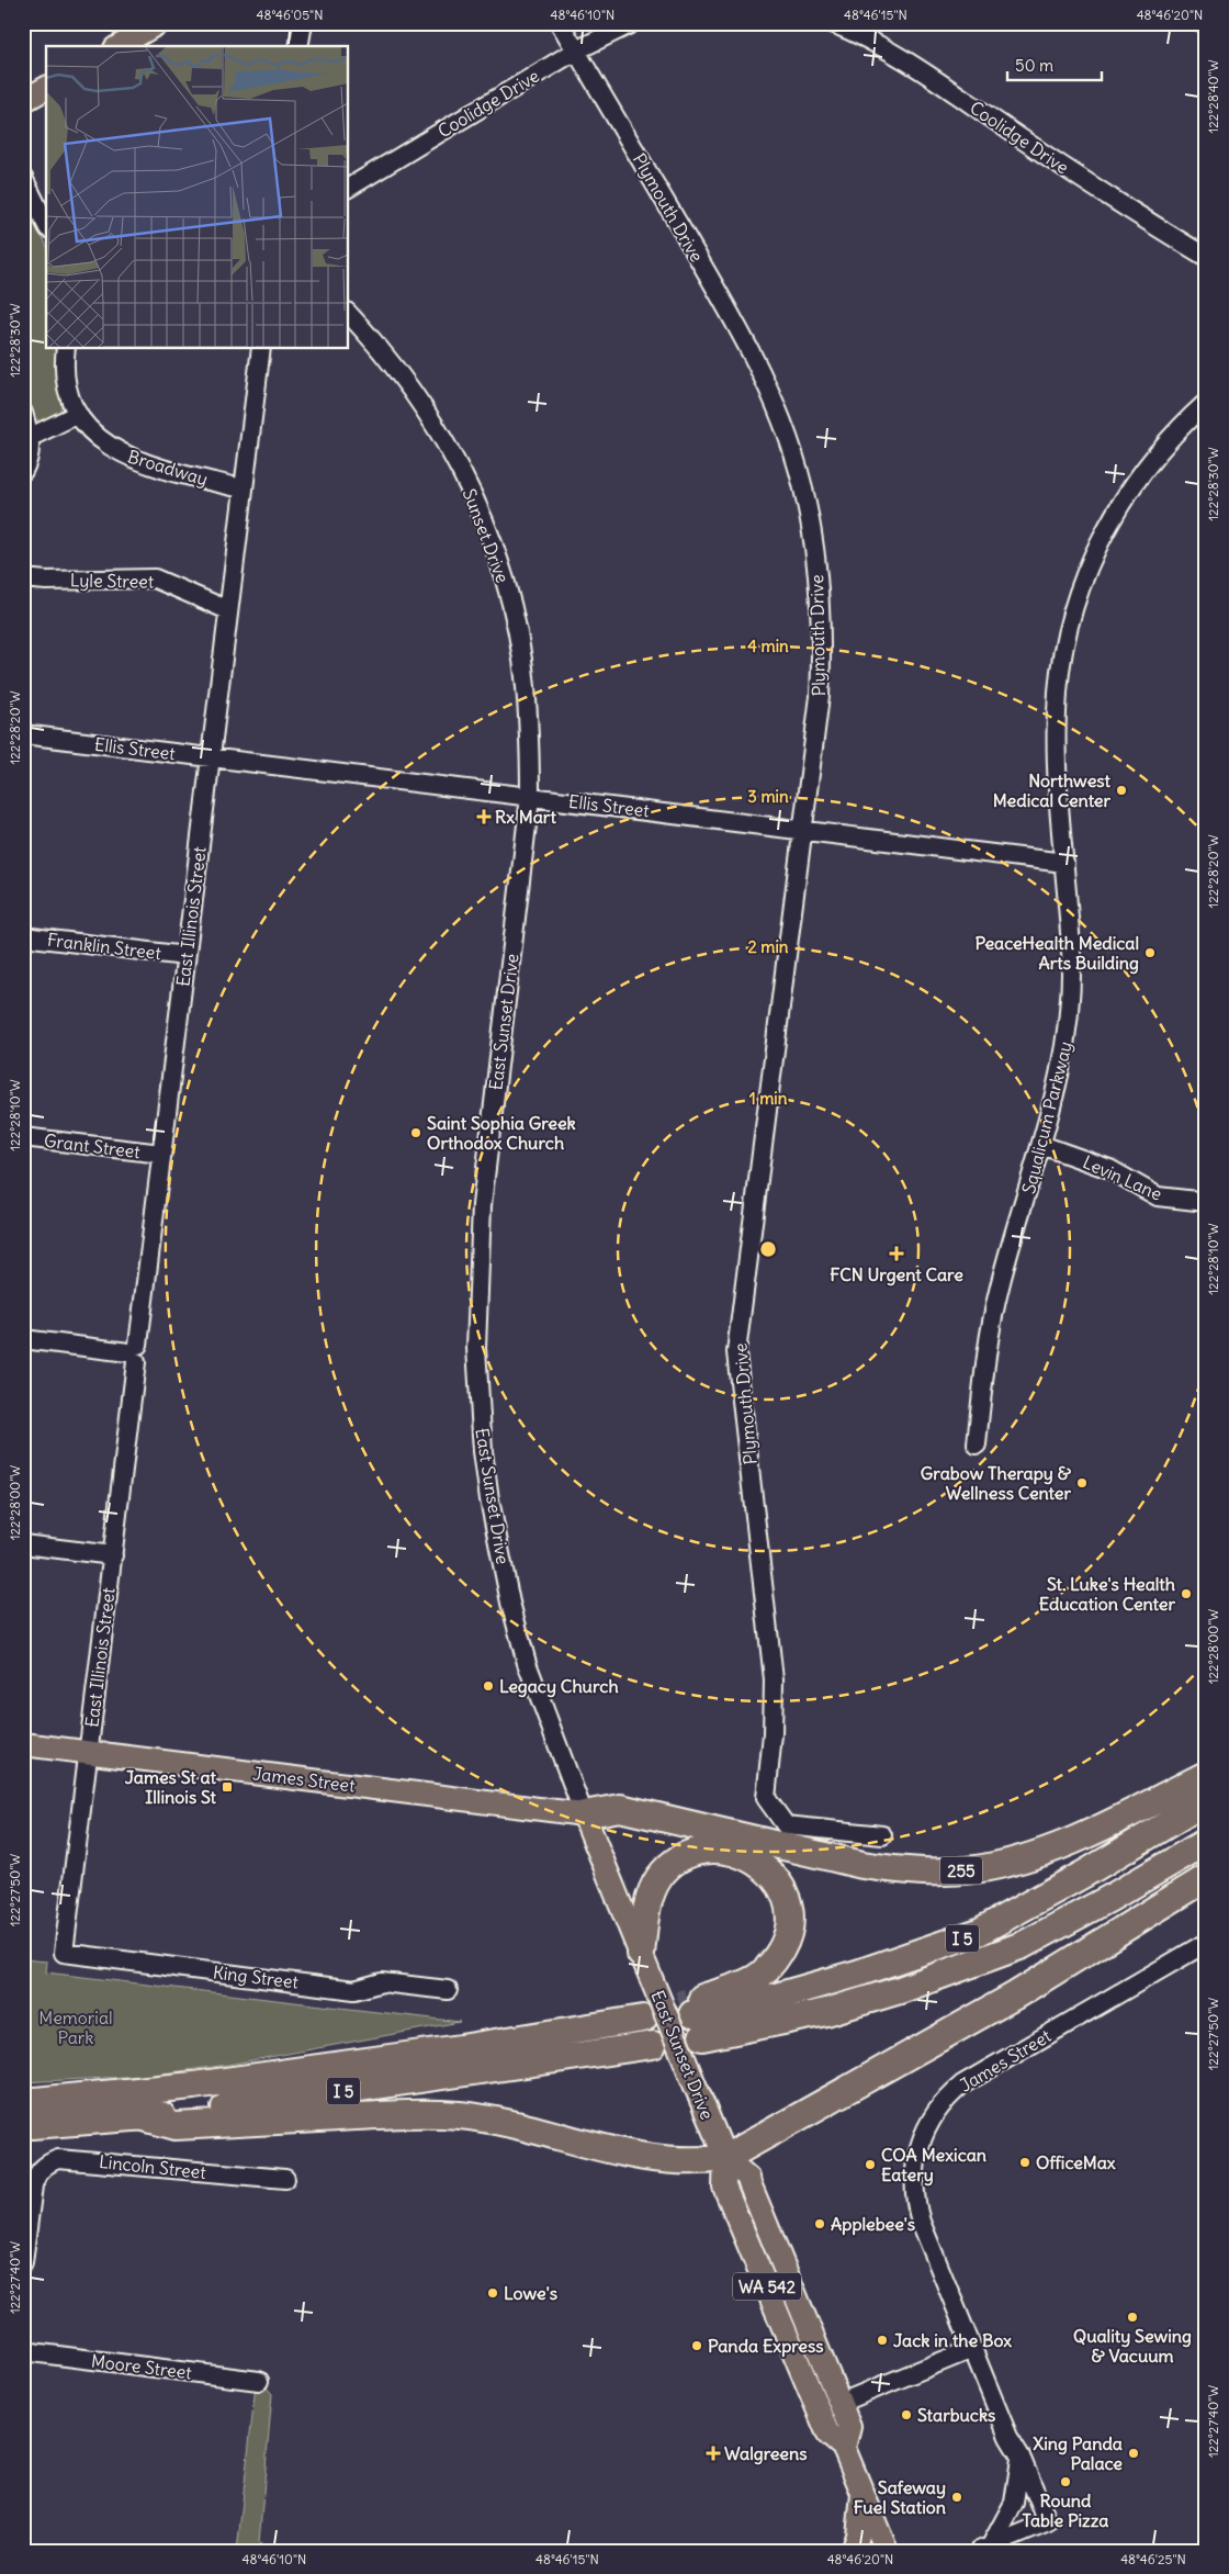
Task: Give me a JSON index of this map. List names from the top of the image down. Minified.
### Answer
{"streets":{"highway":["255","I 5"],"main road":["East Sunset Drive","James Street","WA 542"],"street":["Coolidge Drive","Plymouth Drive","Broadway","Sunset Drive","Lyle Street","Ellis Street","East Illinois Street","Franklin Street","Squalicum Parkway","Grant Street","Levin Lane","King Street","Lincoln Street","Moore Street"]},"crossings":[["Coolidge Drive","Plymouth Drive"],["Plymouth Drive","Ellis Street"],["Broadway","East Illinois Street"],["Sunset Drive","Ellis Street"],["Sunset Drive","East Sunset Drive"],["Lyle Street","East Illinois Street"],["Ellis Street","East Illinois Street"],["Ellis Street","East Sunset Drive"],["Ellis Street","Squalicum Parkway"],["East Illinois Street","Franklin Street"],["East Illinois Street","Grant Street"],["East Illinois Street","James Street"],["East Illinois Street","King Street"],["East Sunset Drive","James Street"],["East Sunset Drive","255"],["Squalicum Parkway","Levin Lane"],["James Street","255"]],"parks":["Memorial Park"],"places":{"other":["Northwest Medical Center","PeaceHealth Medical Arts Building","Saint Sophia Greek Orthodox Church","Grabow Therapy & Wellness Center","St. Luke's Health Education Center","Legacy Church","OfficeMax","COA Mexican Eatery","Applebee's","Lowe's","Quality Sewing & Vacuum","Jack in the Box","Panda Express","Starbucks","Xing Panda Palace","Round Table Pizza","Safeway Fuel Station"],"health":["Rx Mart","FCN Urgent Care","Walgreens"],"transit":["James St at Illinois St"]},"scale_bar":"50 m","coordinates":["48°46'05\"N","48°46'10\"N","48°46'15\"N","48°46'20\"N","122°28'40\"W","122°28'30\"W","122°28'20\"W","122°28'10\"W","122°28'00\"W","122°27'50\"W","122°27'40\"W","48°46'25\"N"],"rings":["4 min","3 min","2 min","1 min"]}
